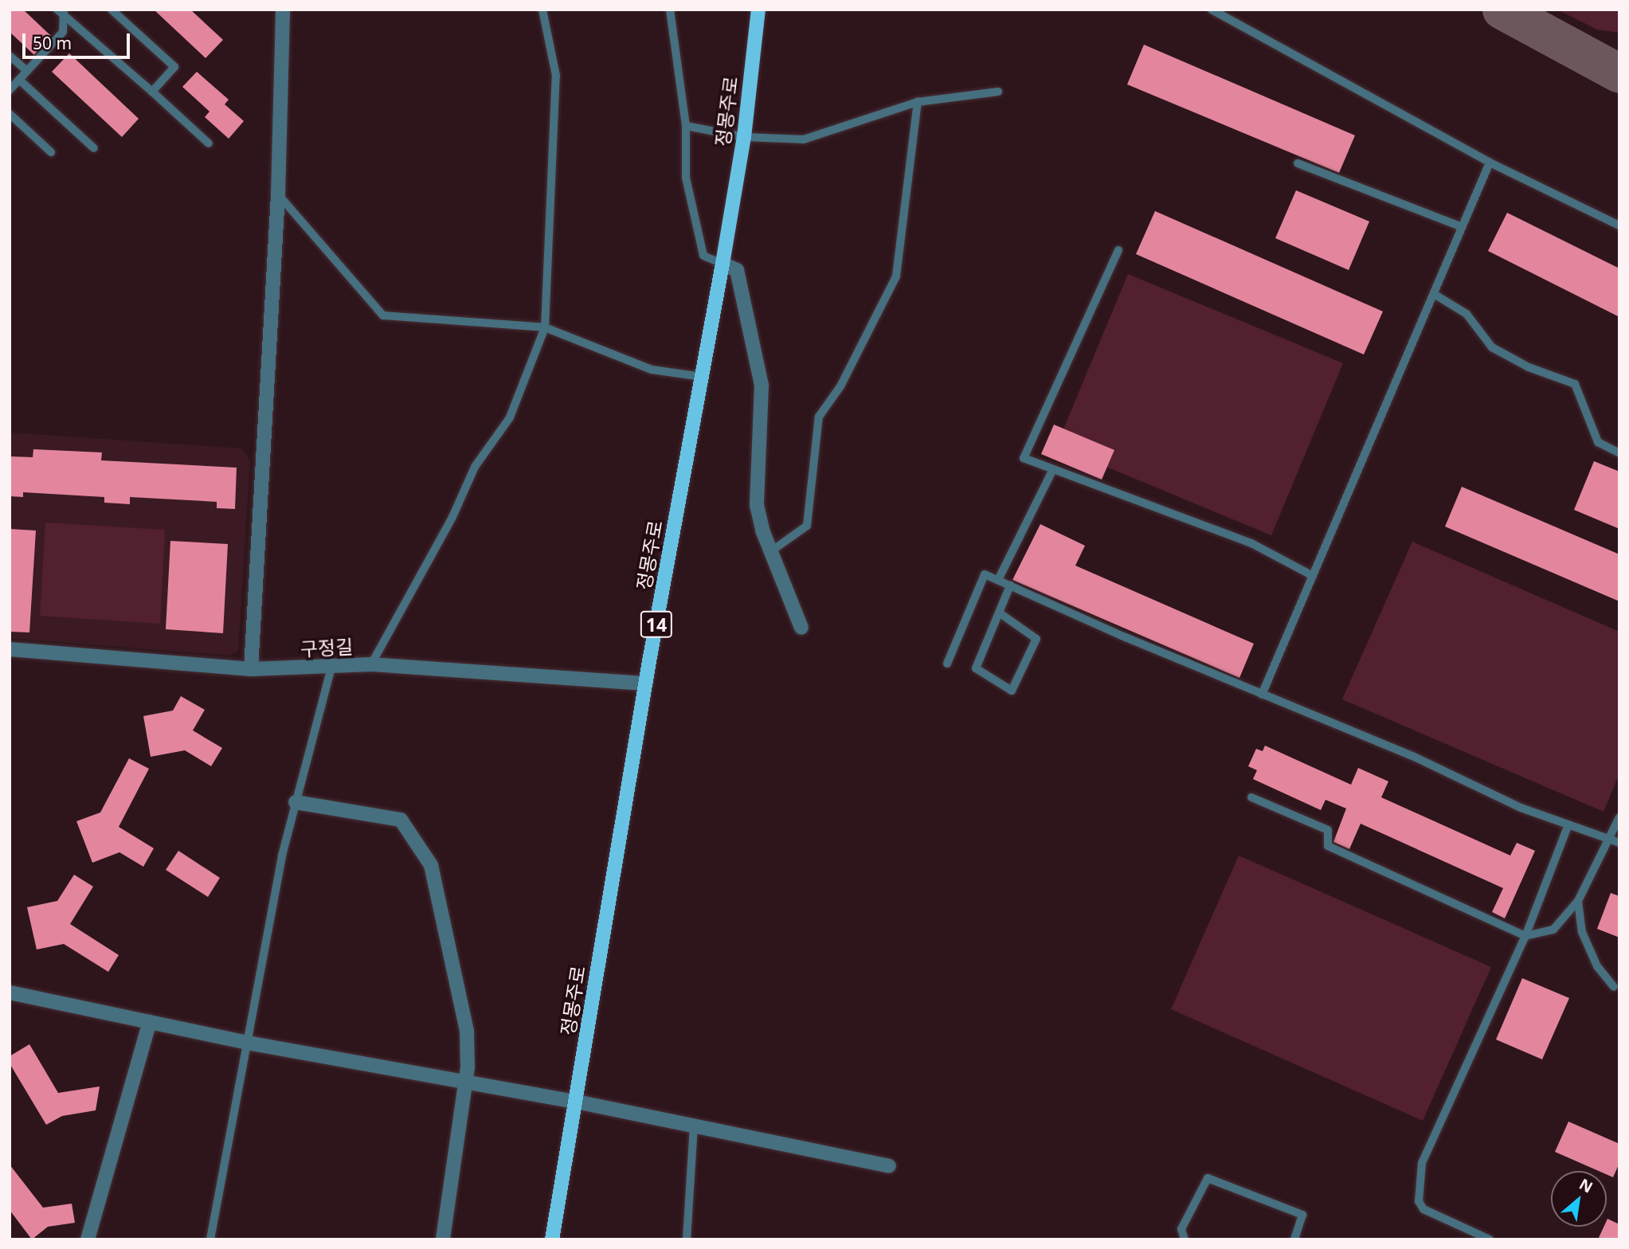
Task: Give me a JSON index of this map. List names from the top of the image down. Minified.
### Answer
{"streets":{"main road":["정몽주로","14"],"street":["구정길"]},"crossings":[["정몽주로","구정길"]],"scale_bar":"50 m","north":"top right"}
